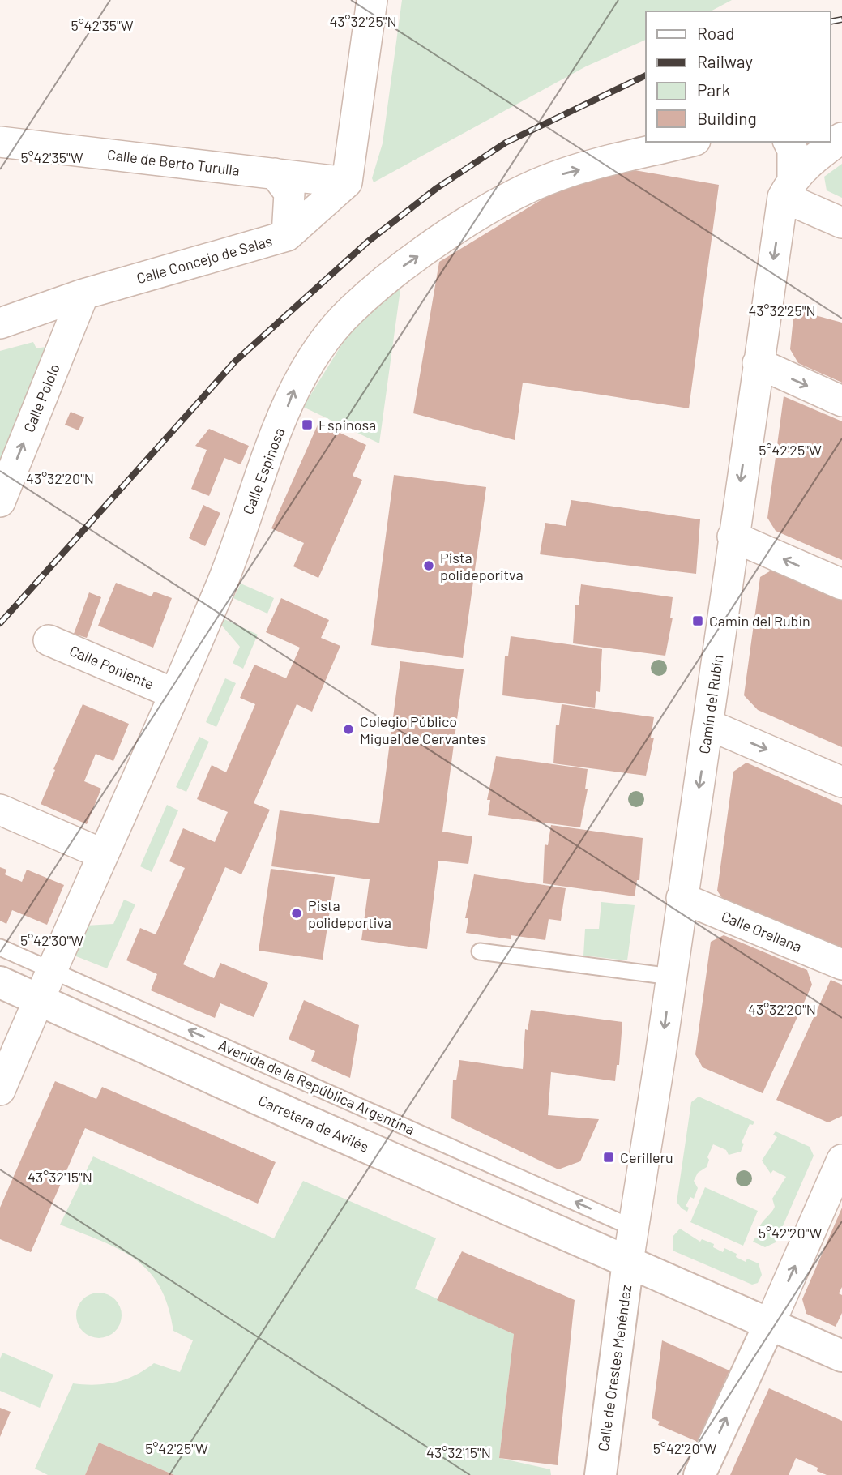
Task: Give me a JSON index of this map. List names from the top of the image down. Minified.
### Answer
{"streets":{"street":["Calle de Berto Turulla","Calle Concejo de Salas","Calle Pololo","Calle Espinosa","Calle Poniente","Camín del Rubín","Calle Orellana","Carretera de Avilés","Calle de Orestes Menéndez"],"lane":["Avenida de la República Argentina"]},"crossings":[["Calle de Berto Turulla","Calle Concejo de Salas"],["Calle Concejo de Salas","Calle Pololo"],["Calle Espinosa","Calle Poniente"],["Calle Espinosa","Avenida de la República Argentina"],["Calle Espinosa","Carretera de Avilés"],["Camín del Rubín","Calle Orellana"],["Camín del Rubín","Avenida de la República Argentina"],["Camín del Rubín","Carretera de Avilés"],["Camín del Rubín","Calle de Orestes Menéndez"],["Carretera de Avilés","Calle de Orestes Menéndez"]],"one_way":["Calle Pololo","Calle Espinosa","Camín del Rubín","Avenida de la República Argentina"],"places":{"transit":["Espinosa","Camin del Rubin","Cerilleru"],"other":["Pista polideporitva","Colegio Público Miguel de Cervantes","Pista polideportiva"]},"legend":["Road","Railway","Park","Building"],"coordinates":["43°32'25\"N","5°42'35\"W","5°42'25\"W","43°32'20\"N","5°42'30\"W","43°32'15\"N","5°42'20\"W"]}
